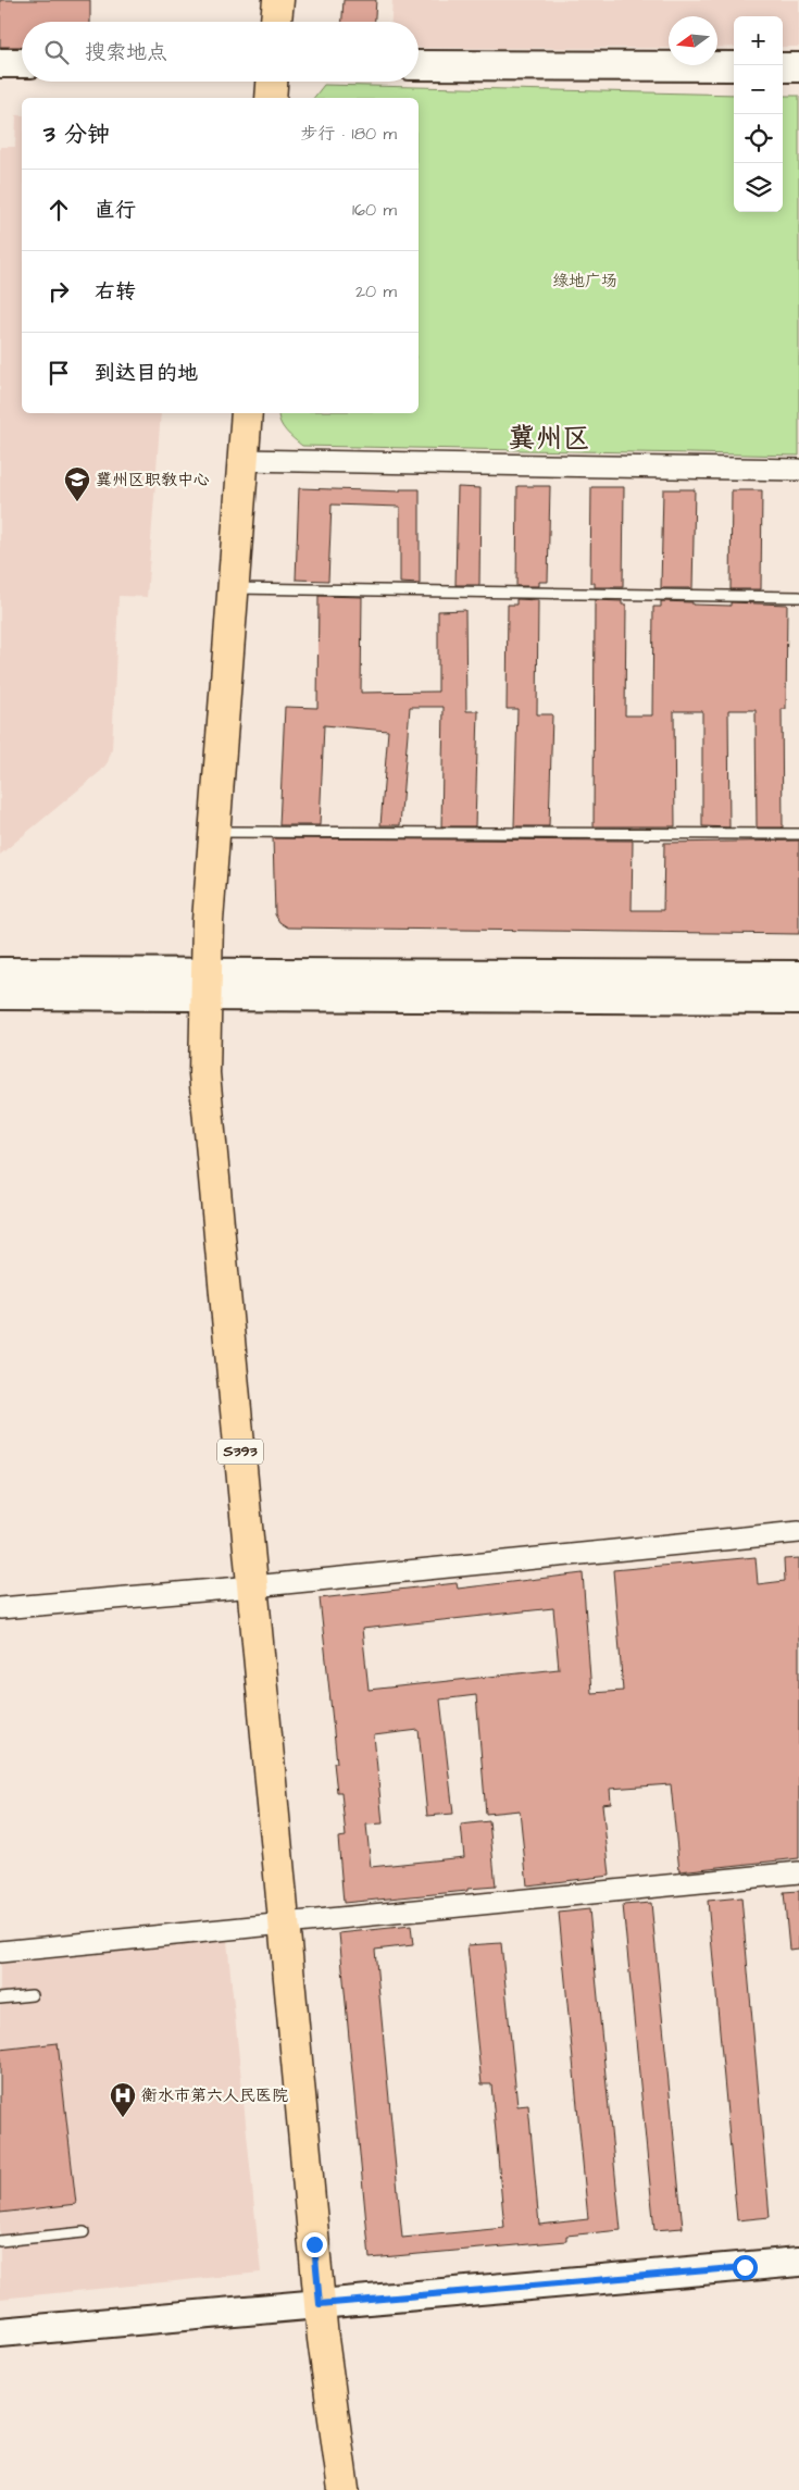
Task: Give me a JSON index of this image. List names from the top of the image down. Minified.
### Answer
{"streets":{"main road":["S393"]},"districts":["冀州区"],"parks":["绿地广场"],"places":{"school or university":["冀州区职教中心"],"hospital":["衡水市第六人民医院"]},"north":"left","page":{"map_buttons":["+","−"],"search":"搜索地点","heading":["3 分钟","步行 · 180 m"],"list":[["直行","160 m"],["右转","20 m"],"到达目的地"]}}
